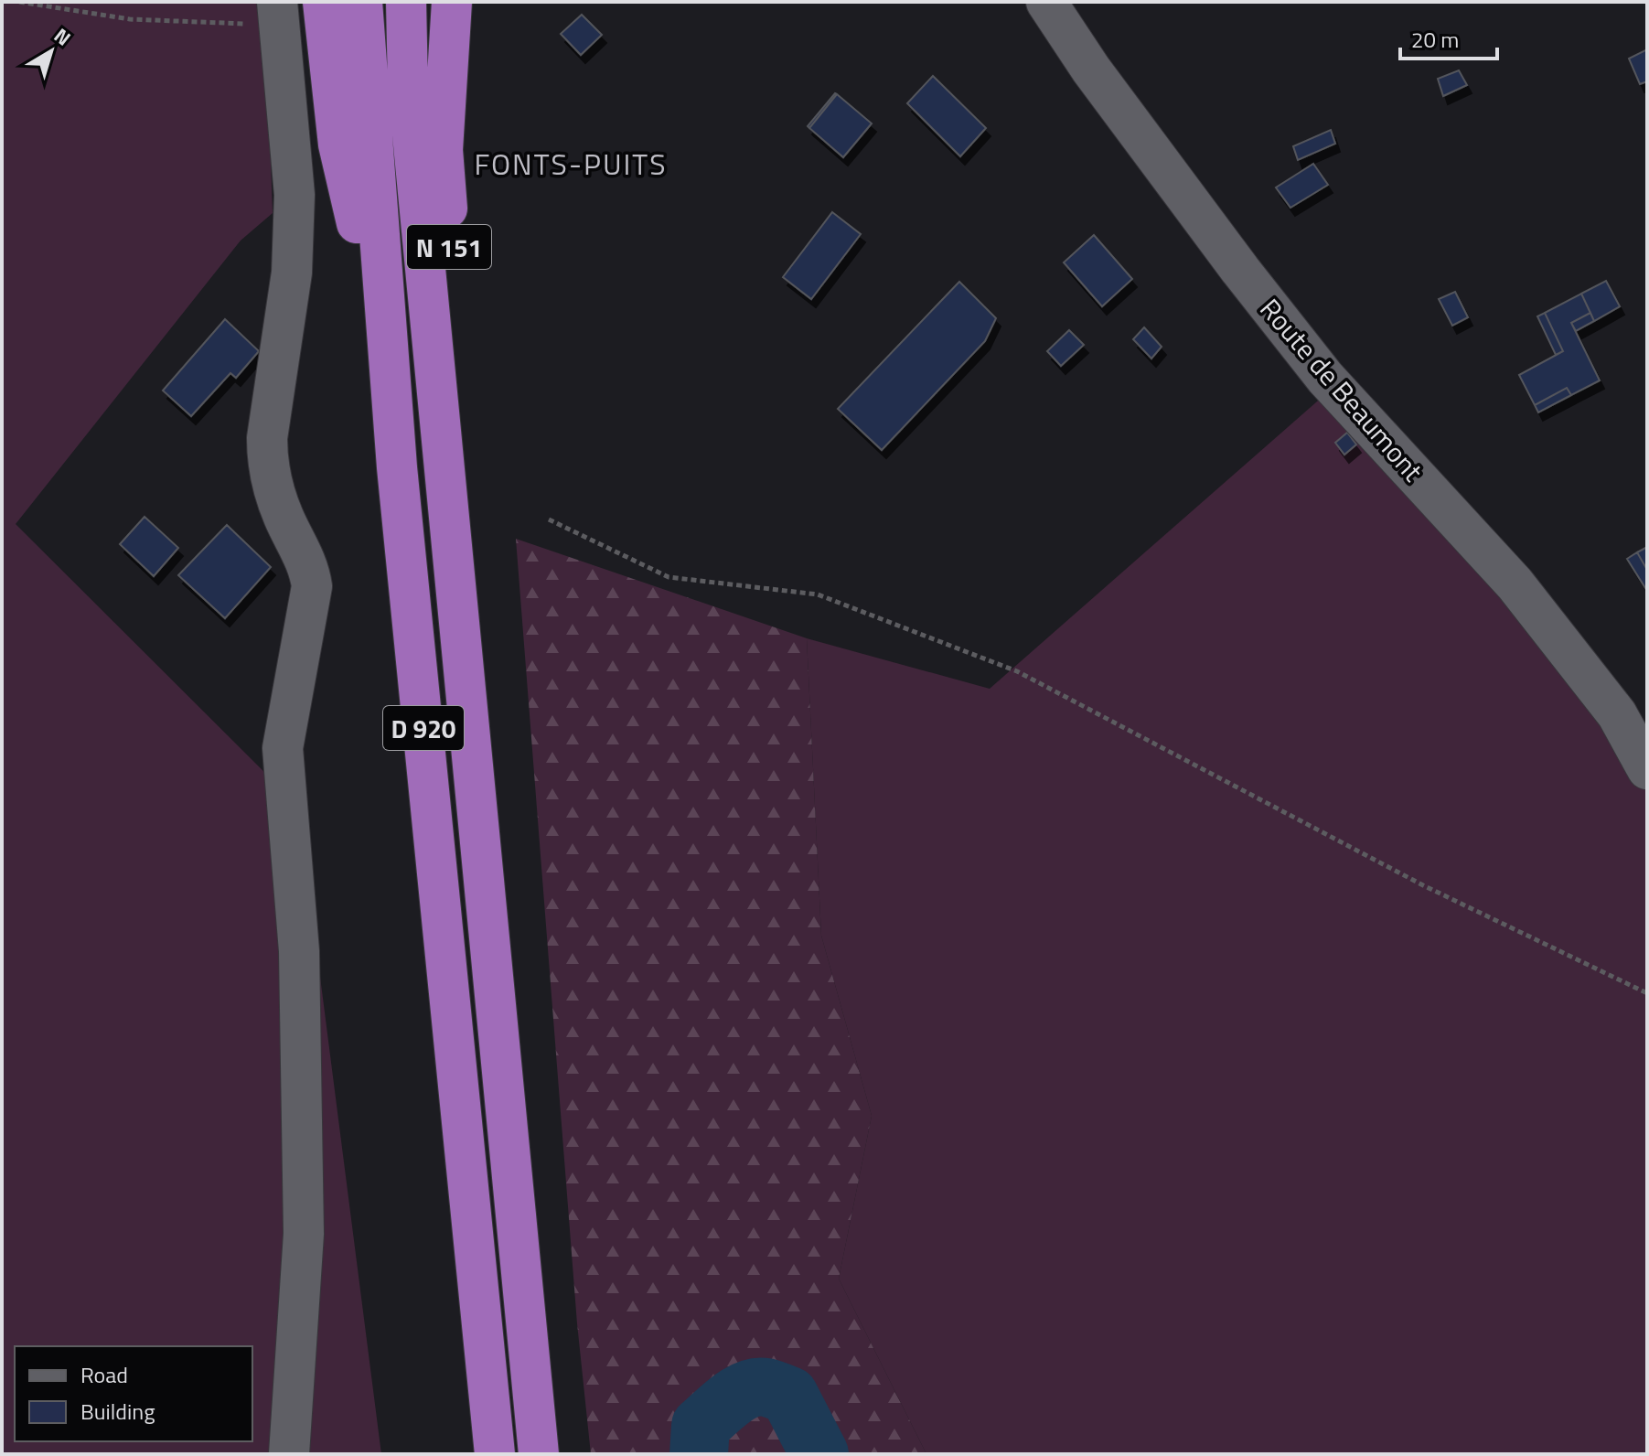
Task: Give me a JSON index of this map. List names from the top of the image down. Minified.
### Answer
{"streets":{"highway":["N 151","D 920"],"street":["Route de Beaumont"]},"crossings":[["N 151","D 920"]],"districts":["FONTS-PUITS"],"legend":["Road","Building"],"scale_bar":"20 m","north":"top right"}
